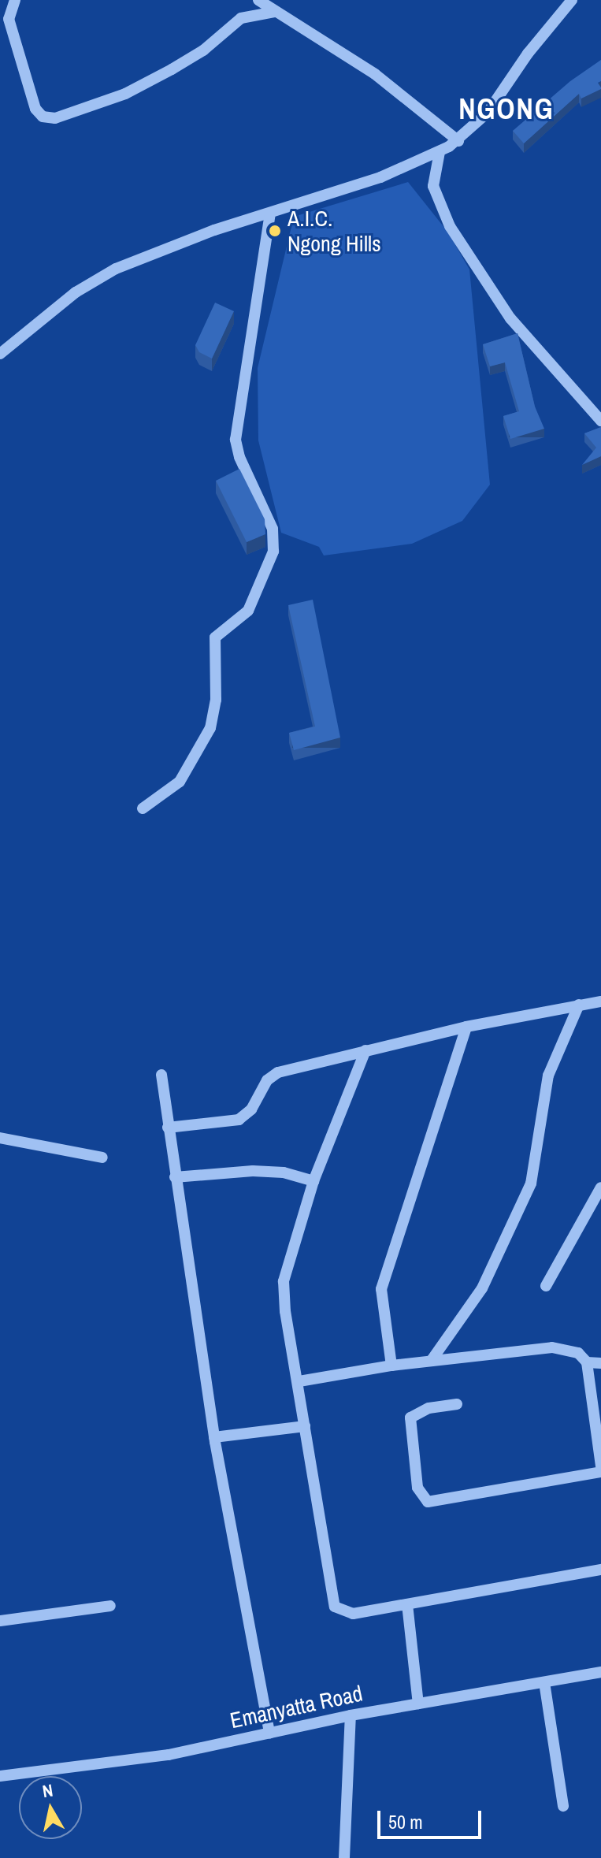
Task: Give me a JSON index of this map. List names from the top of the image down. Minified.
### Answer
{"streets":{"street":["Emanyatta Road"]},"districts":["NGONG"],"places":["A.I.C. Ngong Hills"],"scale_bar":"50 m","north":"top"}
